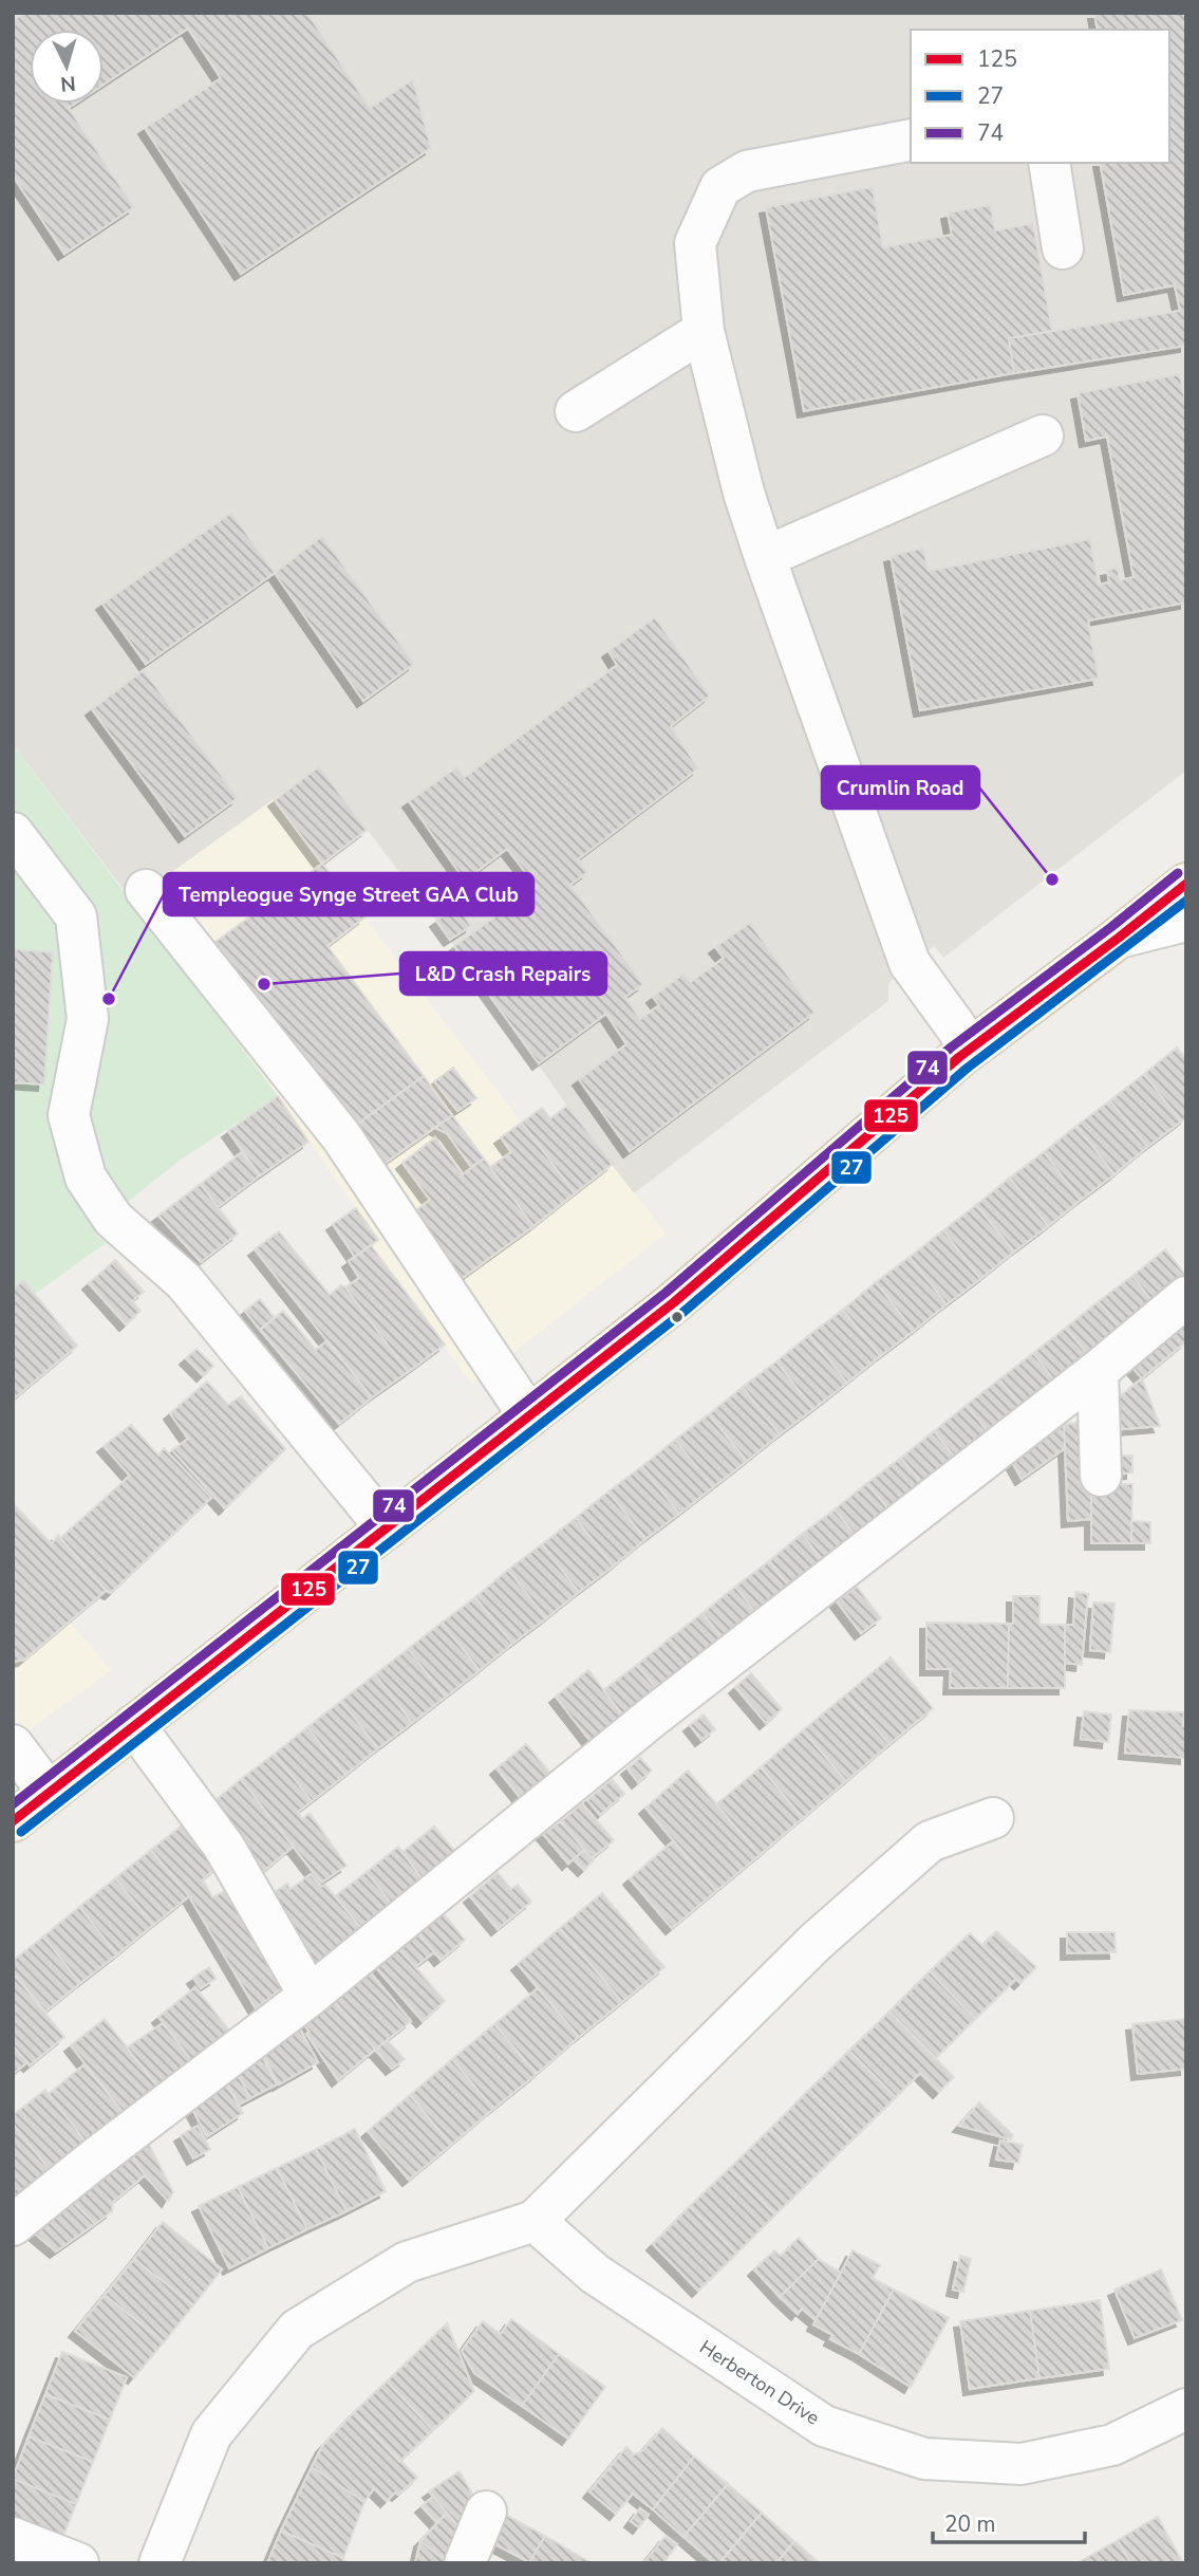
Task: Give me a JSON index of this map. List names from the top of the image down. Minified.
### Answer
{"streets":{"street":["Herberton Drive"]},"places":["Crumlin Road","L&D Crash Repairs","Templeogue Synge Street GAA Club"],"lines":["transit line 74","transit line 125","transit line 27"],"legend":["125","27","74"],"scale_bar":"20 m","north":"bottom"}
